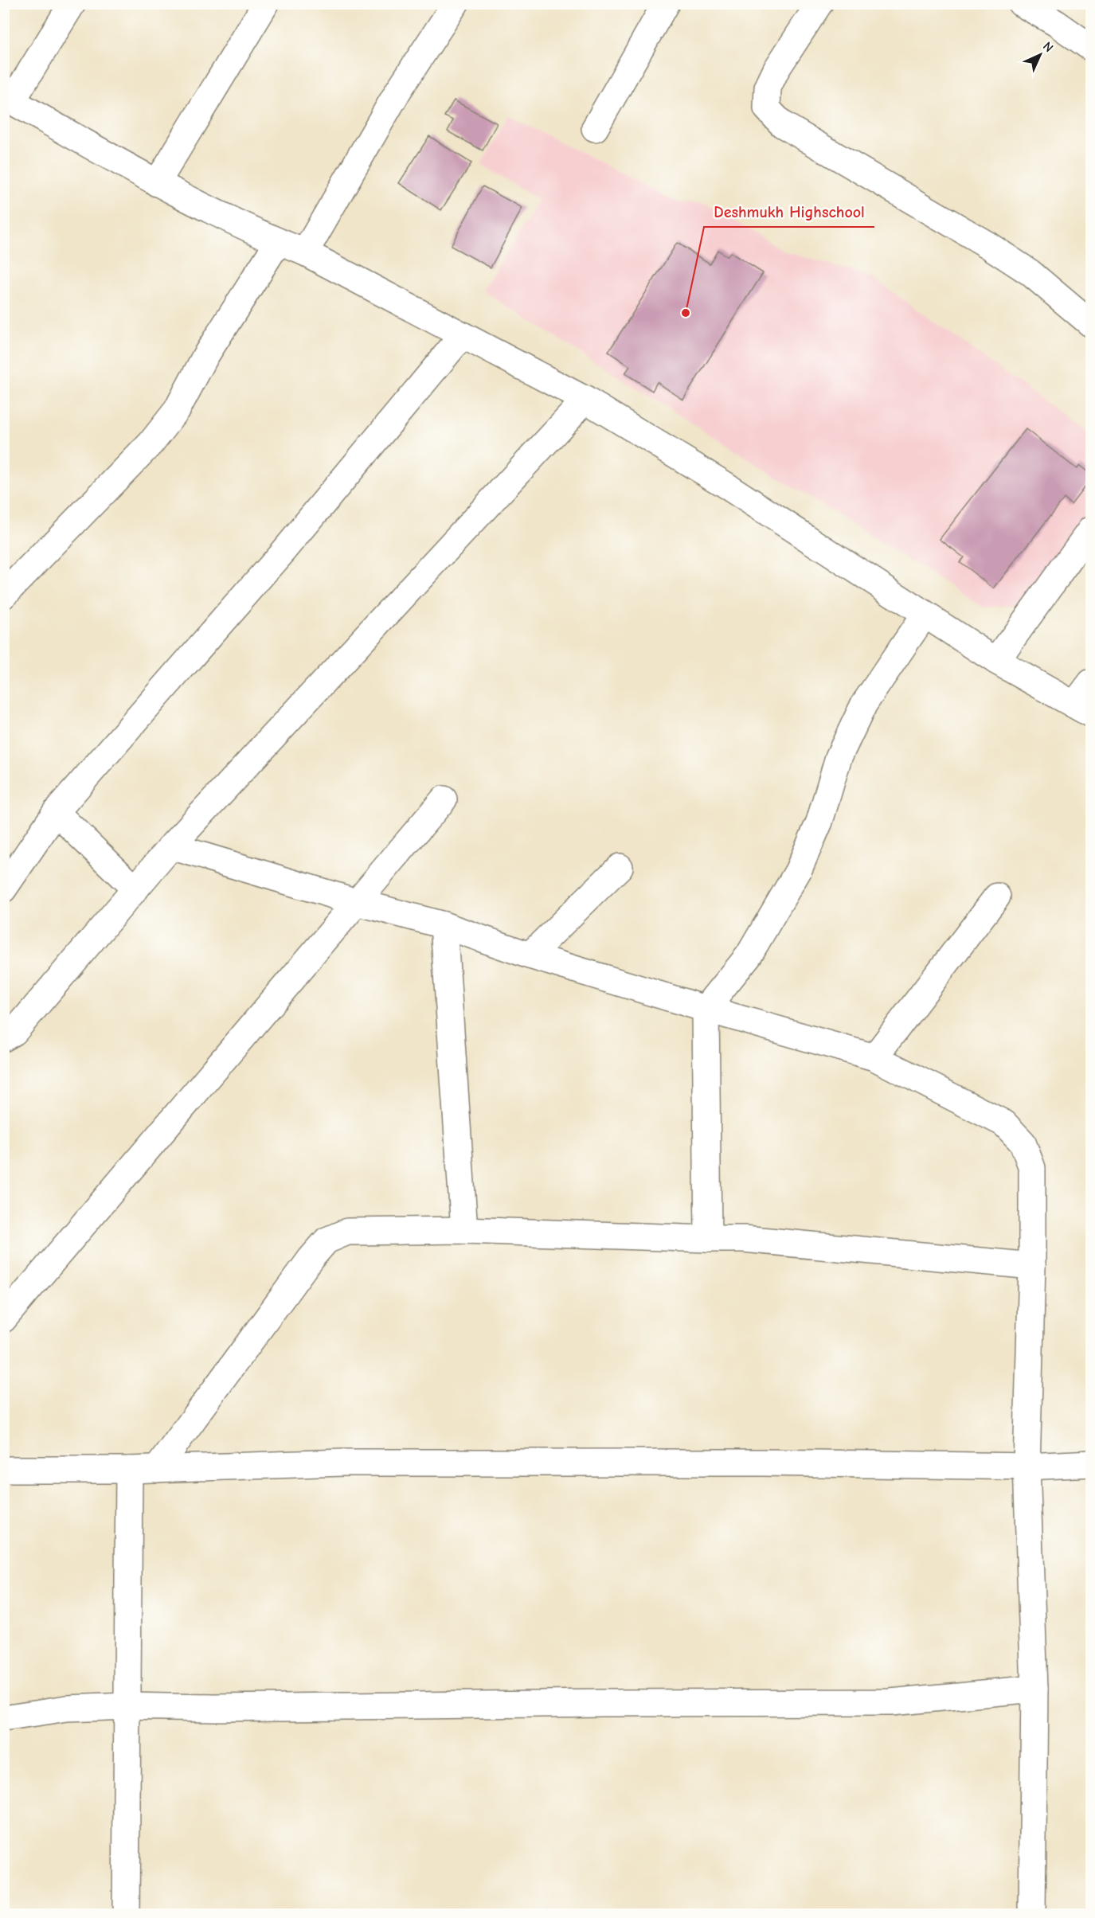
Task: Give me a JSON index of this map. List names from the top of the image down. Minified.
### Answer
{"places":["Deshmukh Highschool"],"north":"top right"}
